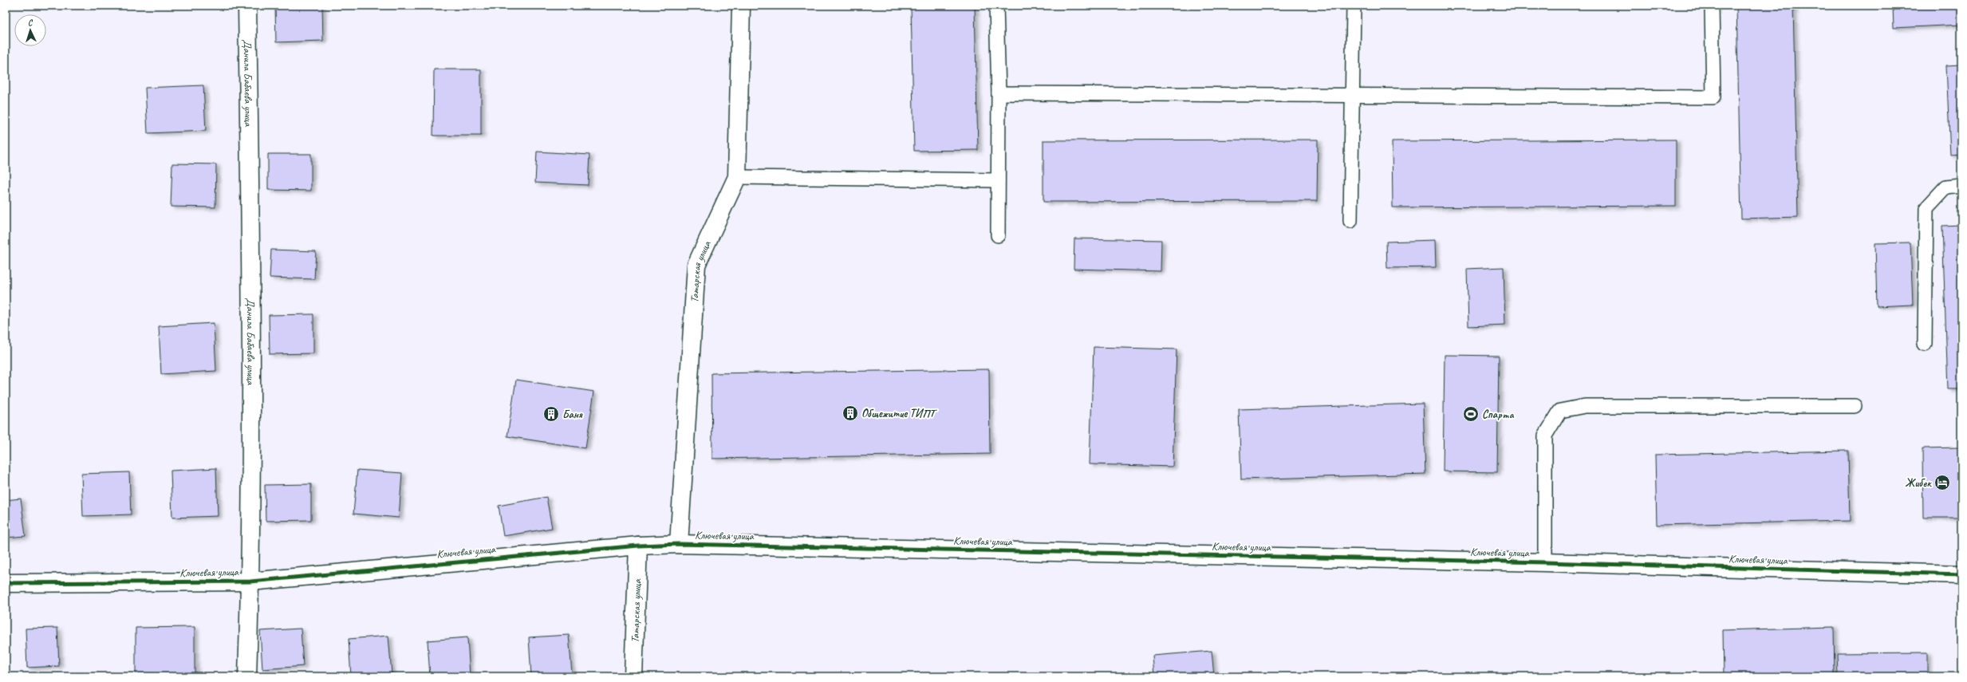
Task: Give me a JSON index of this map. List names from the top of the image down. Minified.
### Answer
{"streets":{"street":["Данила Бабаева улица","Татарская улица","Ключевая улица"]},"crossings":[["Данила Бабаева улица","Ключевая улица"],["Татарская улица","Ключевая улица"]],"places":{"building":["Общежитие ТИПТ","Баня"],"sports":["Спарта"],"hotel":["Жибек"]},"north":"top"}
